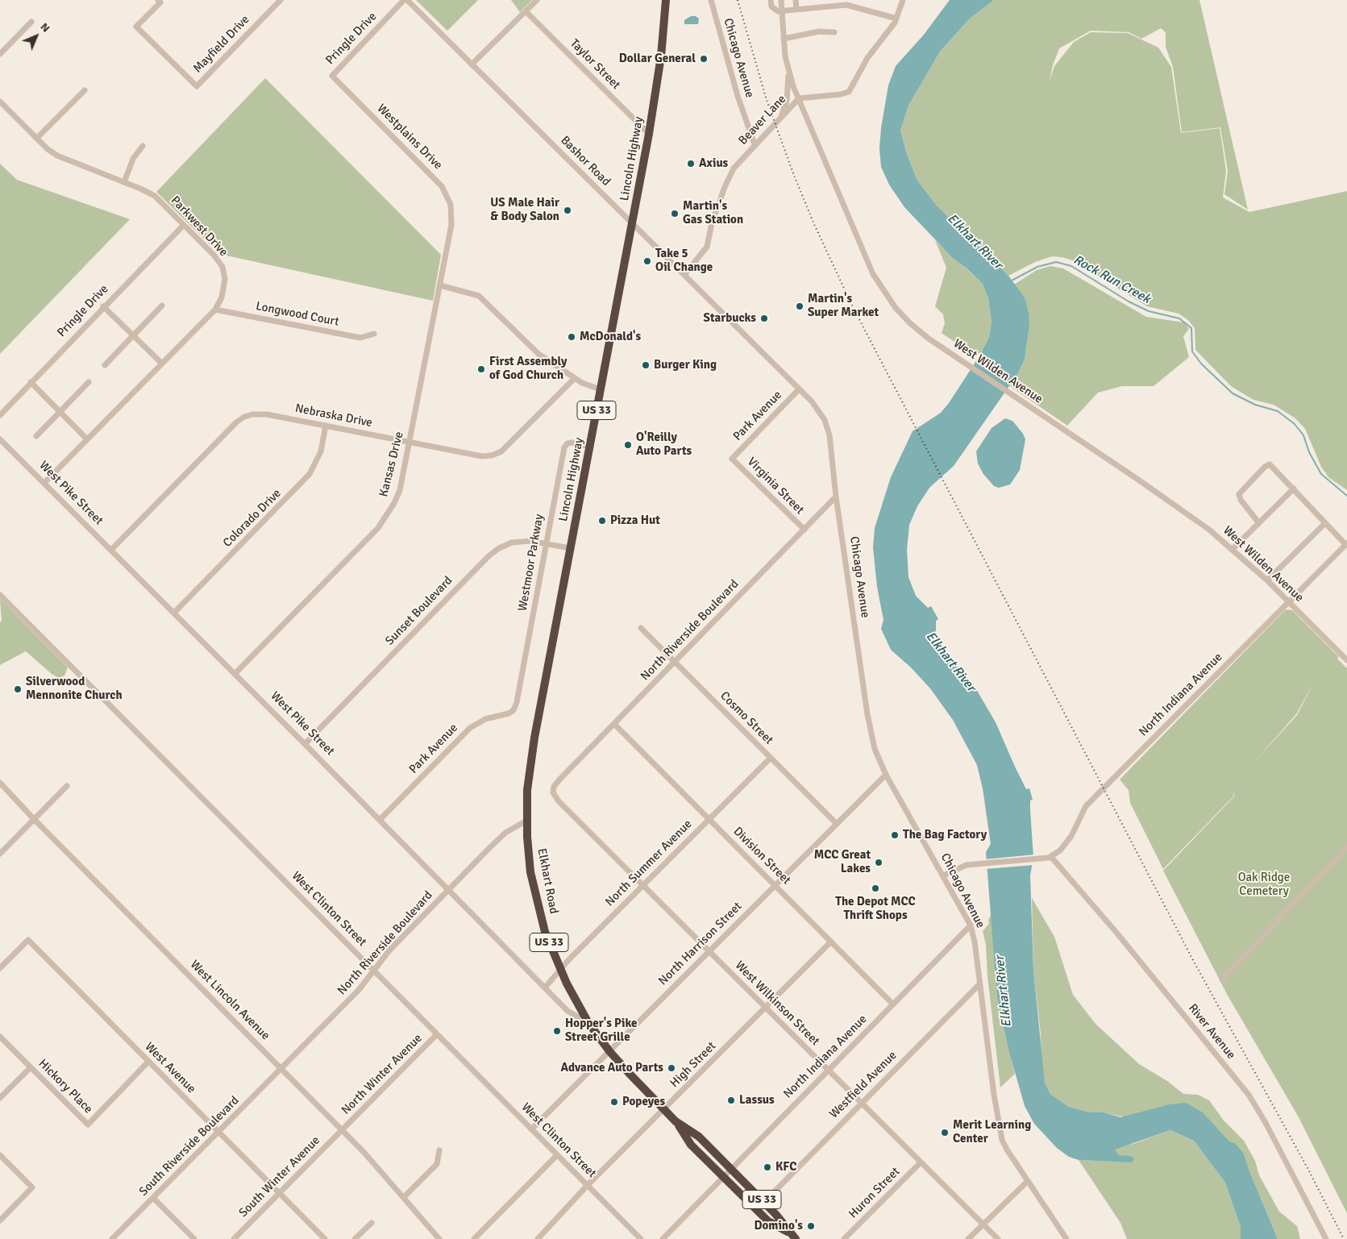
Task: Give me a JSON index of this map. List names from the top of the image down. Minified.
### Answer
{"streets":{"highway":["Lincoln Highway","US 33","Elkhart Road"],"street":["Pringle Drive","Mayfield Drive","Chicago Avenue","Taylor Street","Beaver Lane","Westplains Drive","Bashor Road","Parkwest Drive","Longwood Court","West Wilden Avenue","Nebraska Drive","Park Avenue","Kansas Drive","Virginia Street","West Pike Street","Colorado Drive","Westmoor Parkway","Sunset Boulevard","North Riverside Boulevard","North Indiana Avenue","Cosmo Street","Division Street","North Summer Avenue","West Clinton Street","North Harrison Street","West Lincoln Avenue","West Wilkinson Street","River Avenue","High Street","West Avenue","North Winter Avenue","Westfield Avenue","Hickory Place","South Riverside Boulevard","South Winter Avenue","Huron Street"]},"crossings":[["Pringle Drive","Westplains Drive"],["Pringle Drive","Parkwest Drive"],["Chicago Avenue","Beaver Lane"],["Chicago Avenue","Bashor Road"],["Chicago Avenue","Park Avenue"],["Chicago Avenue","North Riverside Boulevard"],["Chicago Avenue","North Indiana Avenue"],["Chicago Avenue","North Harrison Street"],["Chicago Avenue","Westfield Avenue"],["Taylor Street","Lincoln Highway"],["Beaver Lane","Bashor Road"],["Beaver Lane","West Wilden Avenue"],["Westplains Drive","Kansas Drive"],["Lincoln Highway","Bashor Road"],["Lincoln Highway","Westmoor Parkway"],["Lincoln Highway","Sunset Boulevard"],["Lincoln Highway","North Riverside Boulevard"],["Lincoln Highway","Elkhart Road"],["Bashor Road","Park Avenue"],["Parkwest Drive","Longwood Court"],["Parkwest Drive","West Pike Street"],["West Wilden Avenue","North Indiana Avenue"],["US 33","North Indiana Avenue"],["US 33","Elkhart Road"],["US 33","North Harrison Street"],["US 33","High Street"],["US 33","Westfield Avenue"],["Nebraska Drive","Kansas Drive"],["Nebraska Drive","West Pike Street"],["Nebraska Drive","Colorado Drive"],["Park Avenue","Virginia Street"],["Park Avenue","West Pike Street"],["Park Avenue","Westmoor Parkway"],["Kansas Drive","West Pike Street"],["Virginia Street","North Riverside Boulevard"],["West Pike Street","Colorado Drive"],["West Pike Street","Sunset Boulevard"],["West Pike Street","North Riverside Boulevard"],["West Pike Street","North Summer Avenue"],["West Pike Street","Elkhart Road"],["Westmoor Parkway","Sunset Boulevard"],["North Riverside Boulevard","Cosmo Street"],["North Riverside Boulevard","Division Street"],["North Riverside Boulevard","Elkhart Road"],["North Riverside Boulevard","West Clinton Street"],["North Riverside Boulevard","West Lincoln Avenue"],["North Riverside Boulevard","West Wilkinson Street"],["North Riverside Boulevard","South Riverside Boulevard"],["North Indiana Avenue","Division Street"],["North Indiana Avenue","West Wilkinson Street"],["North Indiana Avenue","River Avenue"],["Cosmo Street","North Summer Avenue"],["Cosmo Street","North Harrison Street"],["Division Street","North Summer Avenue"],["Division Street","North Harrison Street"],["Division Street","High Street"],["North Summer Avenue","Elkhart Road"],["North Summer Avenue","West Wilkinson Street"],["Elkhart Road","North Harrison Street"],["West Clinton Street","North Harrison Street"],["West Clinton Street","High Street"],["West Clinton Street","North Winter Avenue"],["North Harrison Street","West Wilkinson Street"],["West Lincoln Avenue","North Winter Avenue"],["West Lincoln Avenue","South Riverside Boulevard"],["West Lincoln Avenue","South Winter Avenue"],["West Wilkinson Street","High Street"],["West Wilkinson Street","Westfield Avenue"],["West Wilkinson Street","Huron Street"],["West Avenue","Hickory Place"],["West Avenue","South Riverside Boulevard"],["West Avenue","South Winter Avenue"],["North Winter Avenue","South Winter Avenue"]],"water":["Elkhart River","Rock Run Creek"],"parks":["Oak Ridge Cemetery"],"places":["Dollar General","Axius","US Male Hair & Body Salon","Martin's Gas Station","Take 5 Oil Change","Martin's Super Market","Starbucks","McDonald's","Burger King","First Assembly of God Church","O'Reilly Auto Parts","Pizza Hut","Silverwood Mennonite Church","The Bag Factory","MCC Great Lakes","The Depot MCC Thrift Shops","Hopper's Pike Street Grille","Advance Auto Parts","Lassus","Popeyes","Merit Learning Center","KFC","Domino's"],"north":"top right"}
